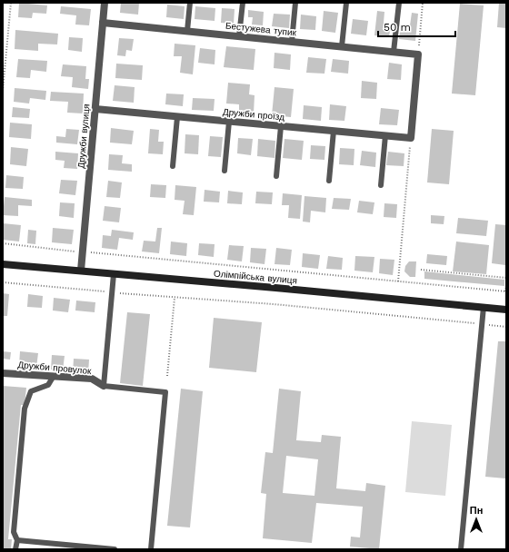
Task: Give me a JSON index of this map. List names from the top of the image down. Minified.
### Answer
{"streets":{"main road":["Олімпійська вулиця"],"street":["Бестужева тупик","Дружби проїзд","Дружби вулиця","Дружби провулок"]},"crossings":[["Бестужева тупик","Дружби вулиця"],["Дружби проїзд","Дружби вулиця"],["Дружби вулиця","Олімпійська вулиця"]],"scale_bar":"50 m","north":"top"}
